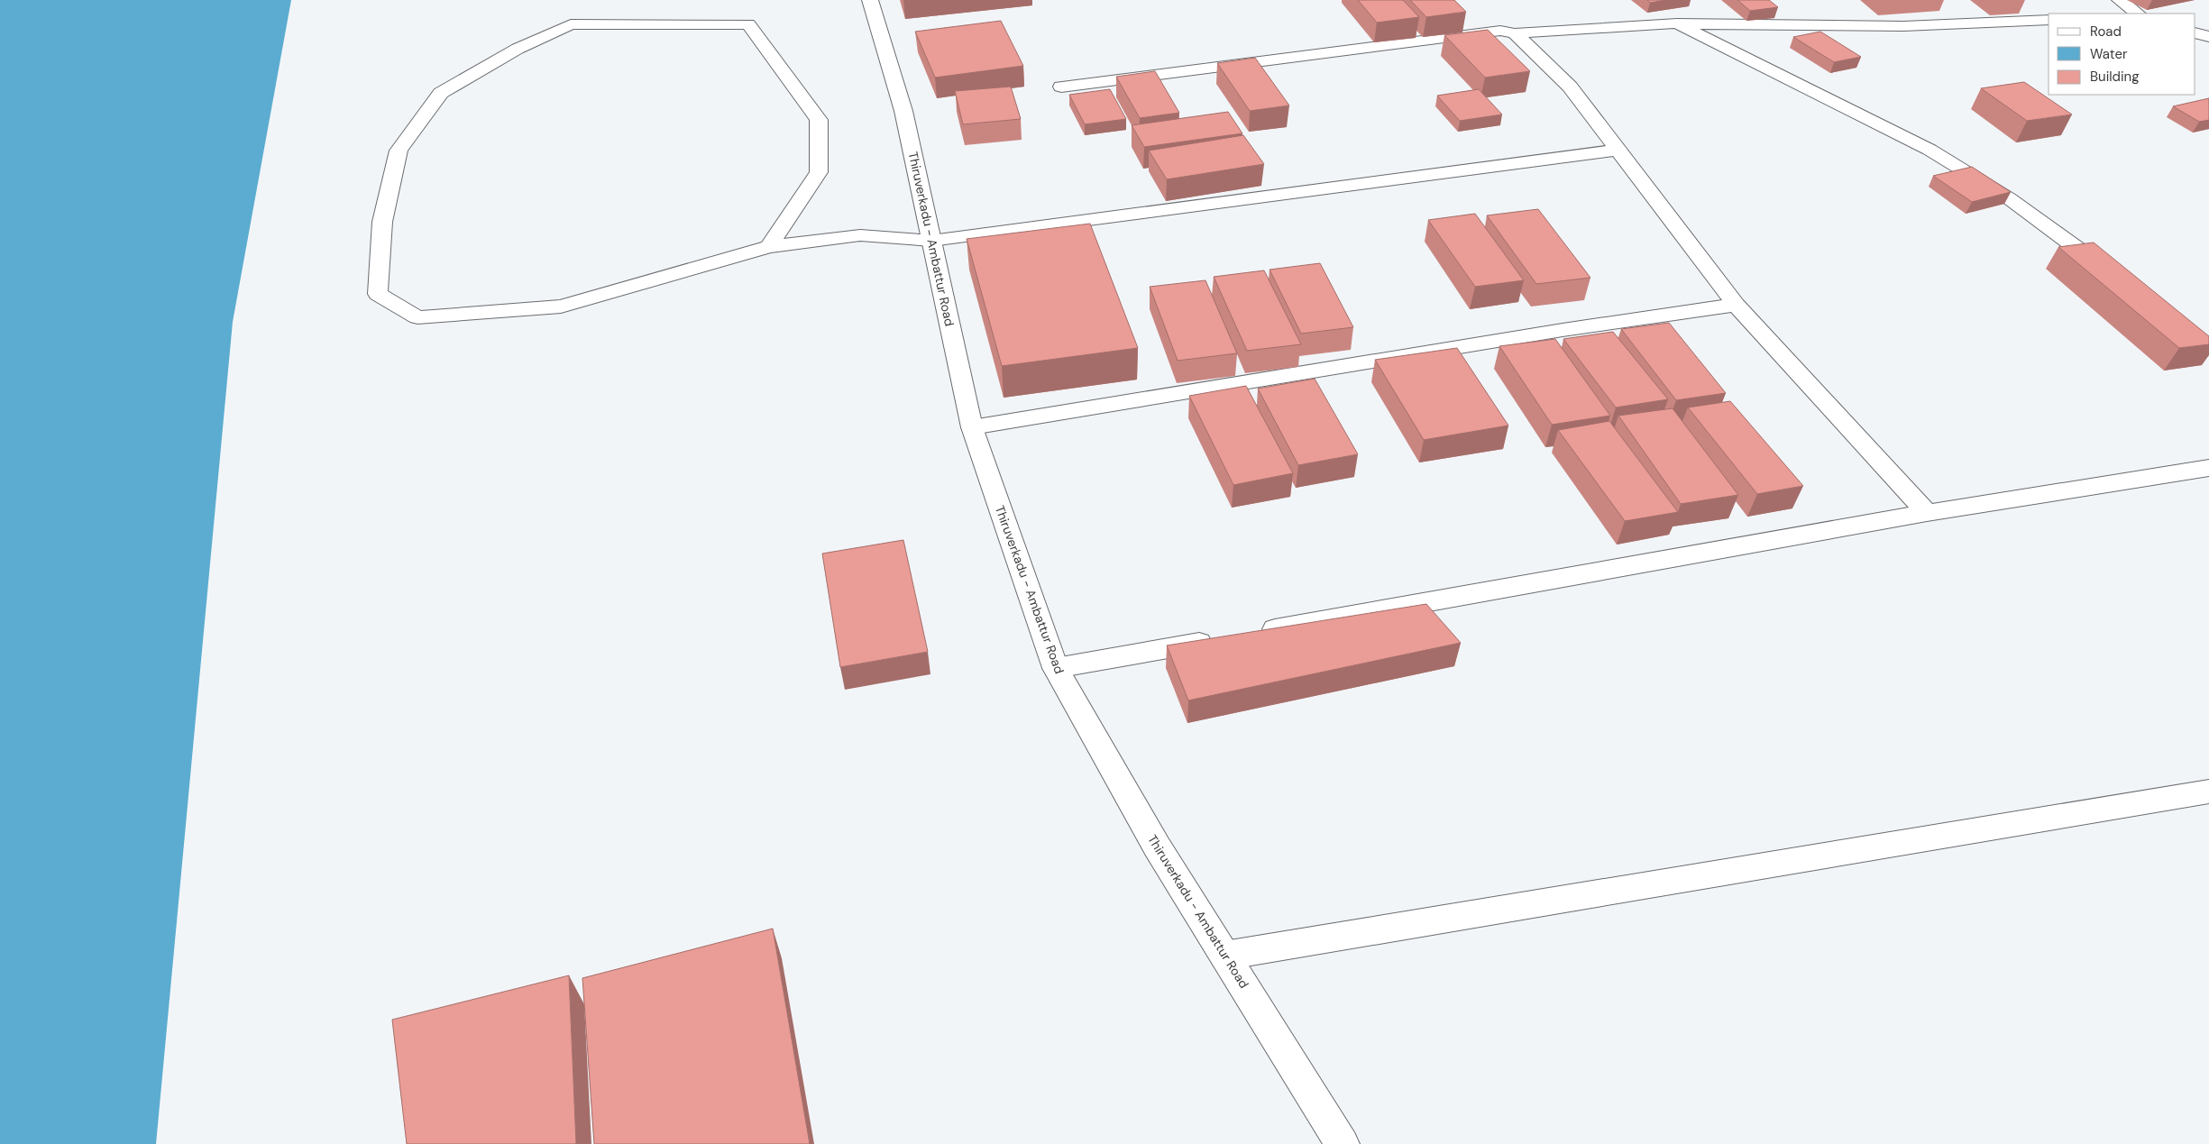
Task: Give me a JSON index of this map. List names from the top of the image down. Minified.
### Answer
{"streets":{"street":["Thiruverkadu - Ambattur Road"]},"legend":["Road","Water","Building"]}
